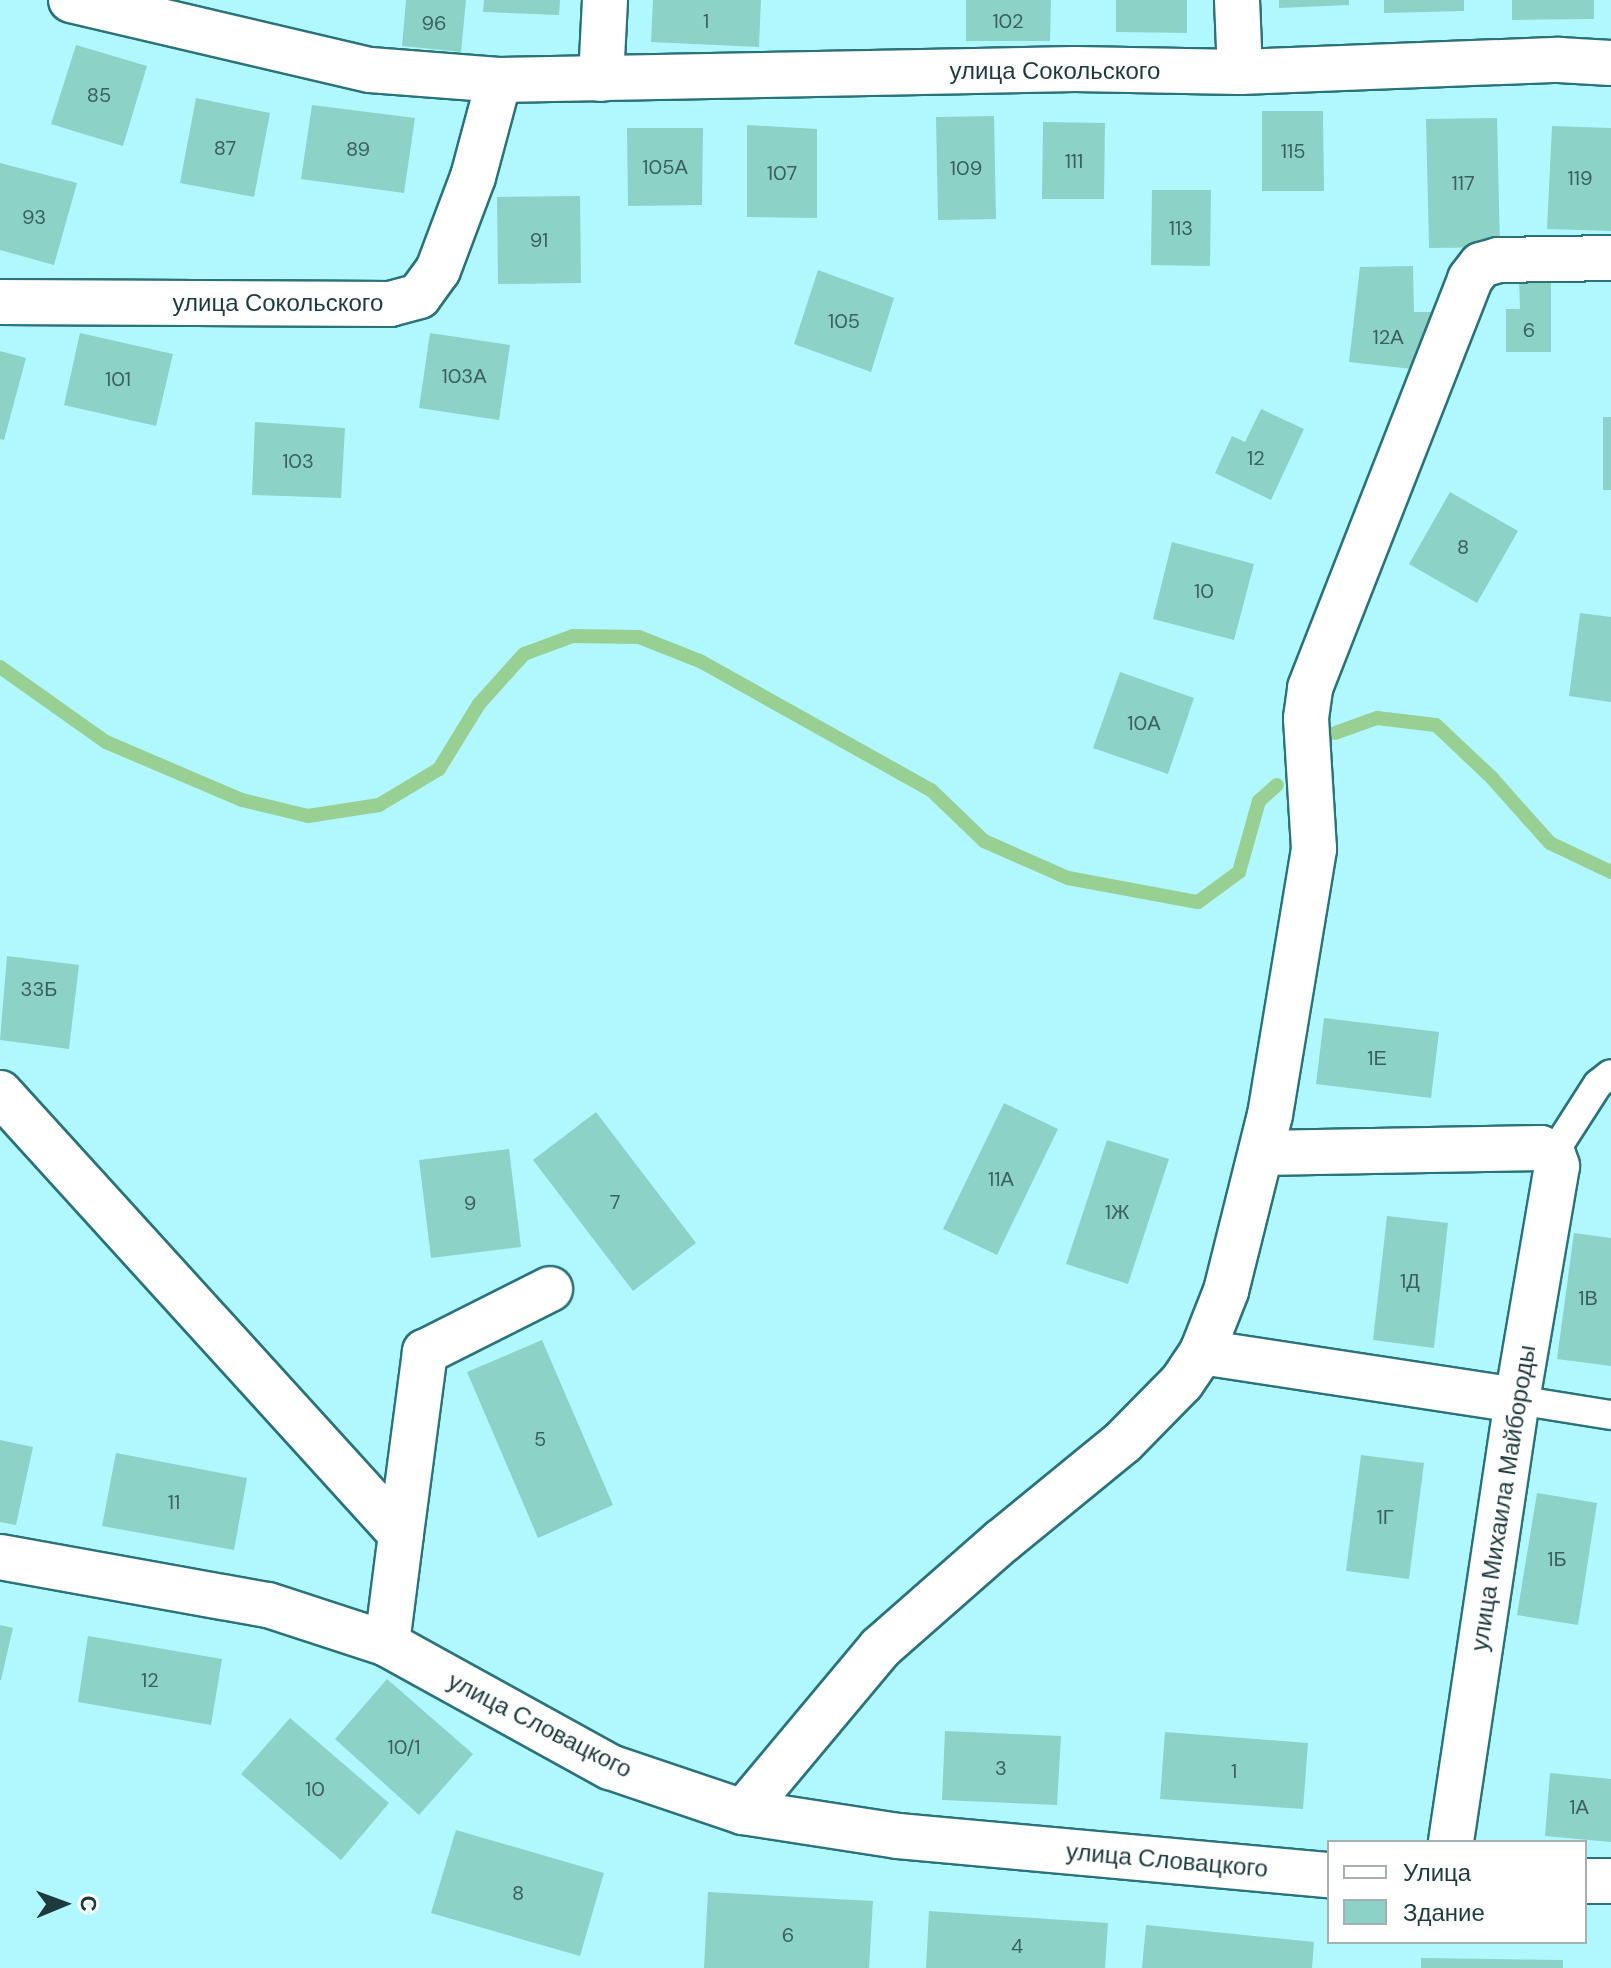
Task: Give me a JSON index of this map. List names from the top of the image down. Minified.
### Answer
{"streets":{"street":["улица Сокольского","улица Михаила Майбороды","улица Словацкого"]},"house_numbers":["1","102","96","85","87","89","115","111","105А","109","107","119","117","93","113","91","105","6","12А","103А","101","12","103","8","10","10А","33Б","1Е","11А","7","9","1Ж","1Д","1В","5","11","1Г","1Б","12","10/1","3","1","10","1А","8","6","4"],"legend":["Улица","Здание"],"north":"right"}
